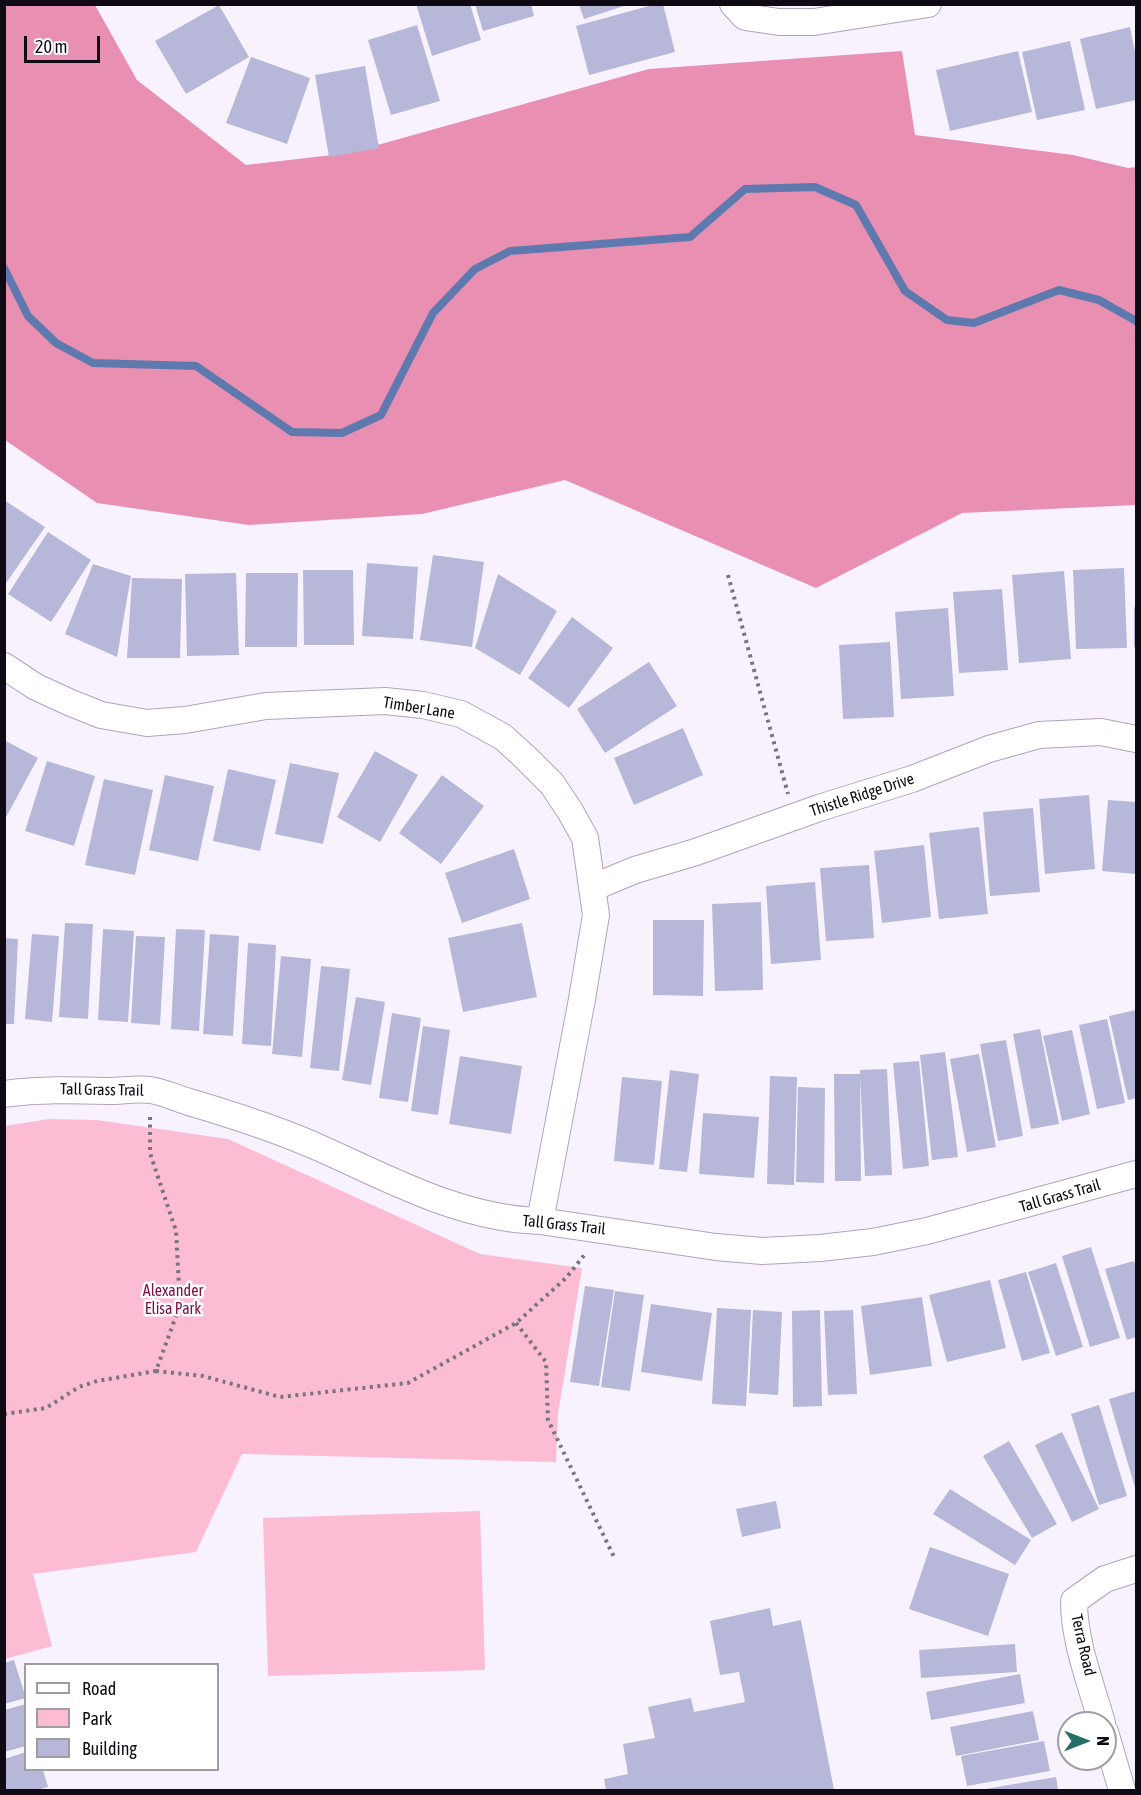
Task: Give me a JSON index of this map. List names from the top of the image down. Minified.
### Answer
{"streets":{"street":["Timber Lane","Thistle Ridge Drive","Tall Grass Trail","Terra Road"]},"crossings":[["Timber Lane","Thistle Ridge Drive"],["Timber Lane","Tall Grass Trail"]],"parks":["Alexander Elisa Park"],"legend":["Road","Park","Building"],"scale_bar":"20 m","north":"right"}
